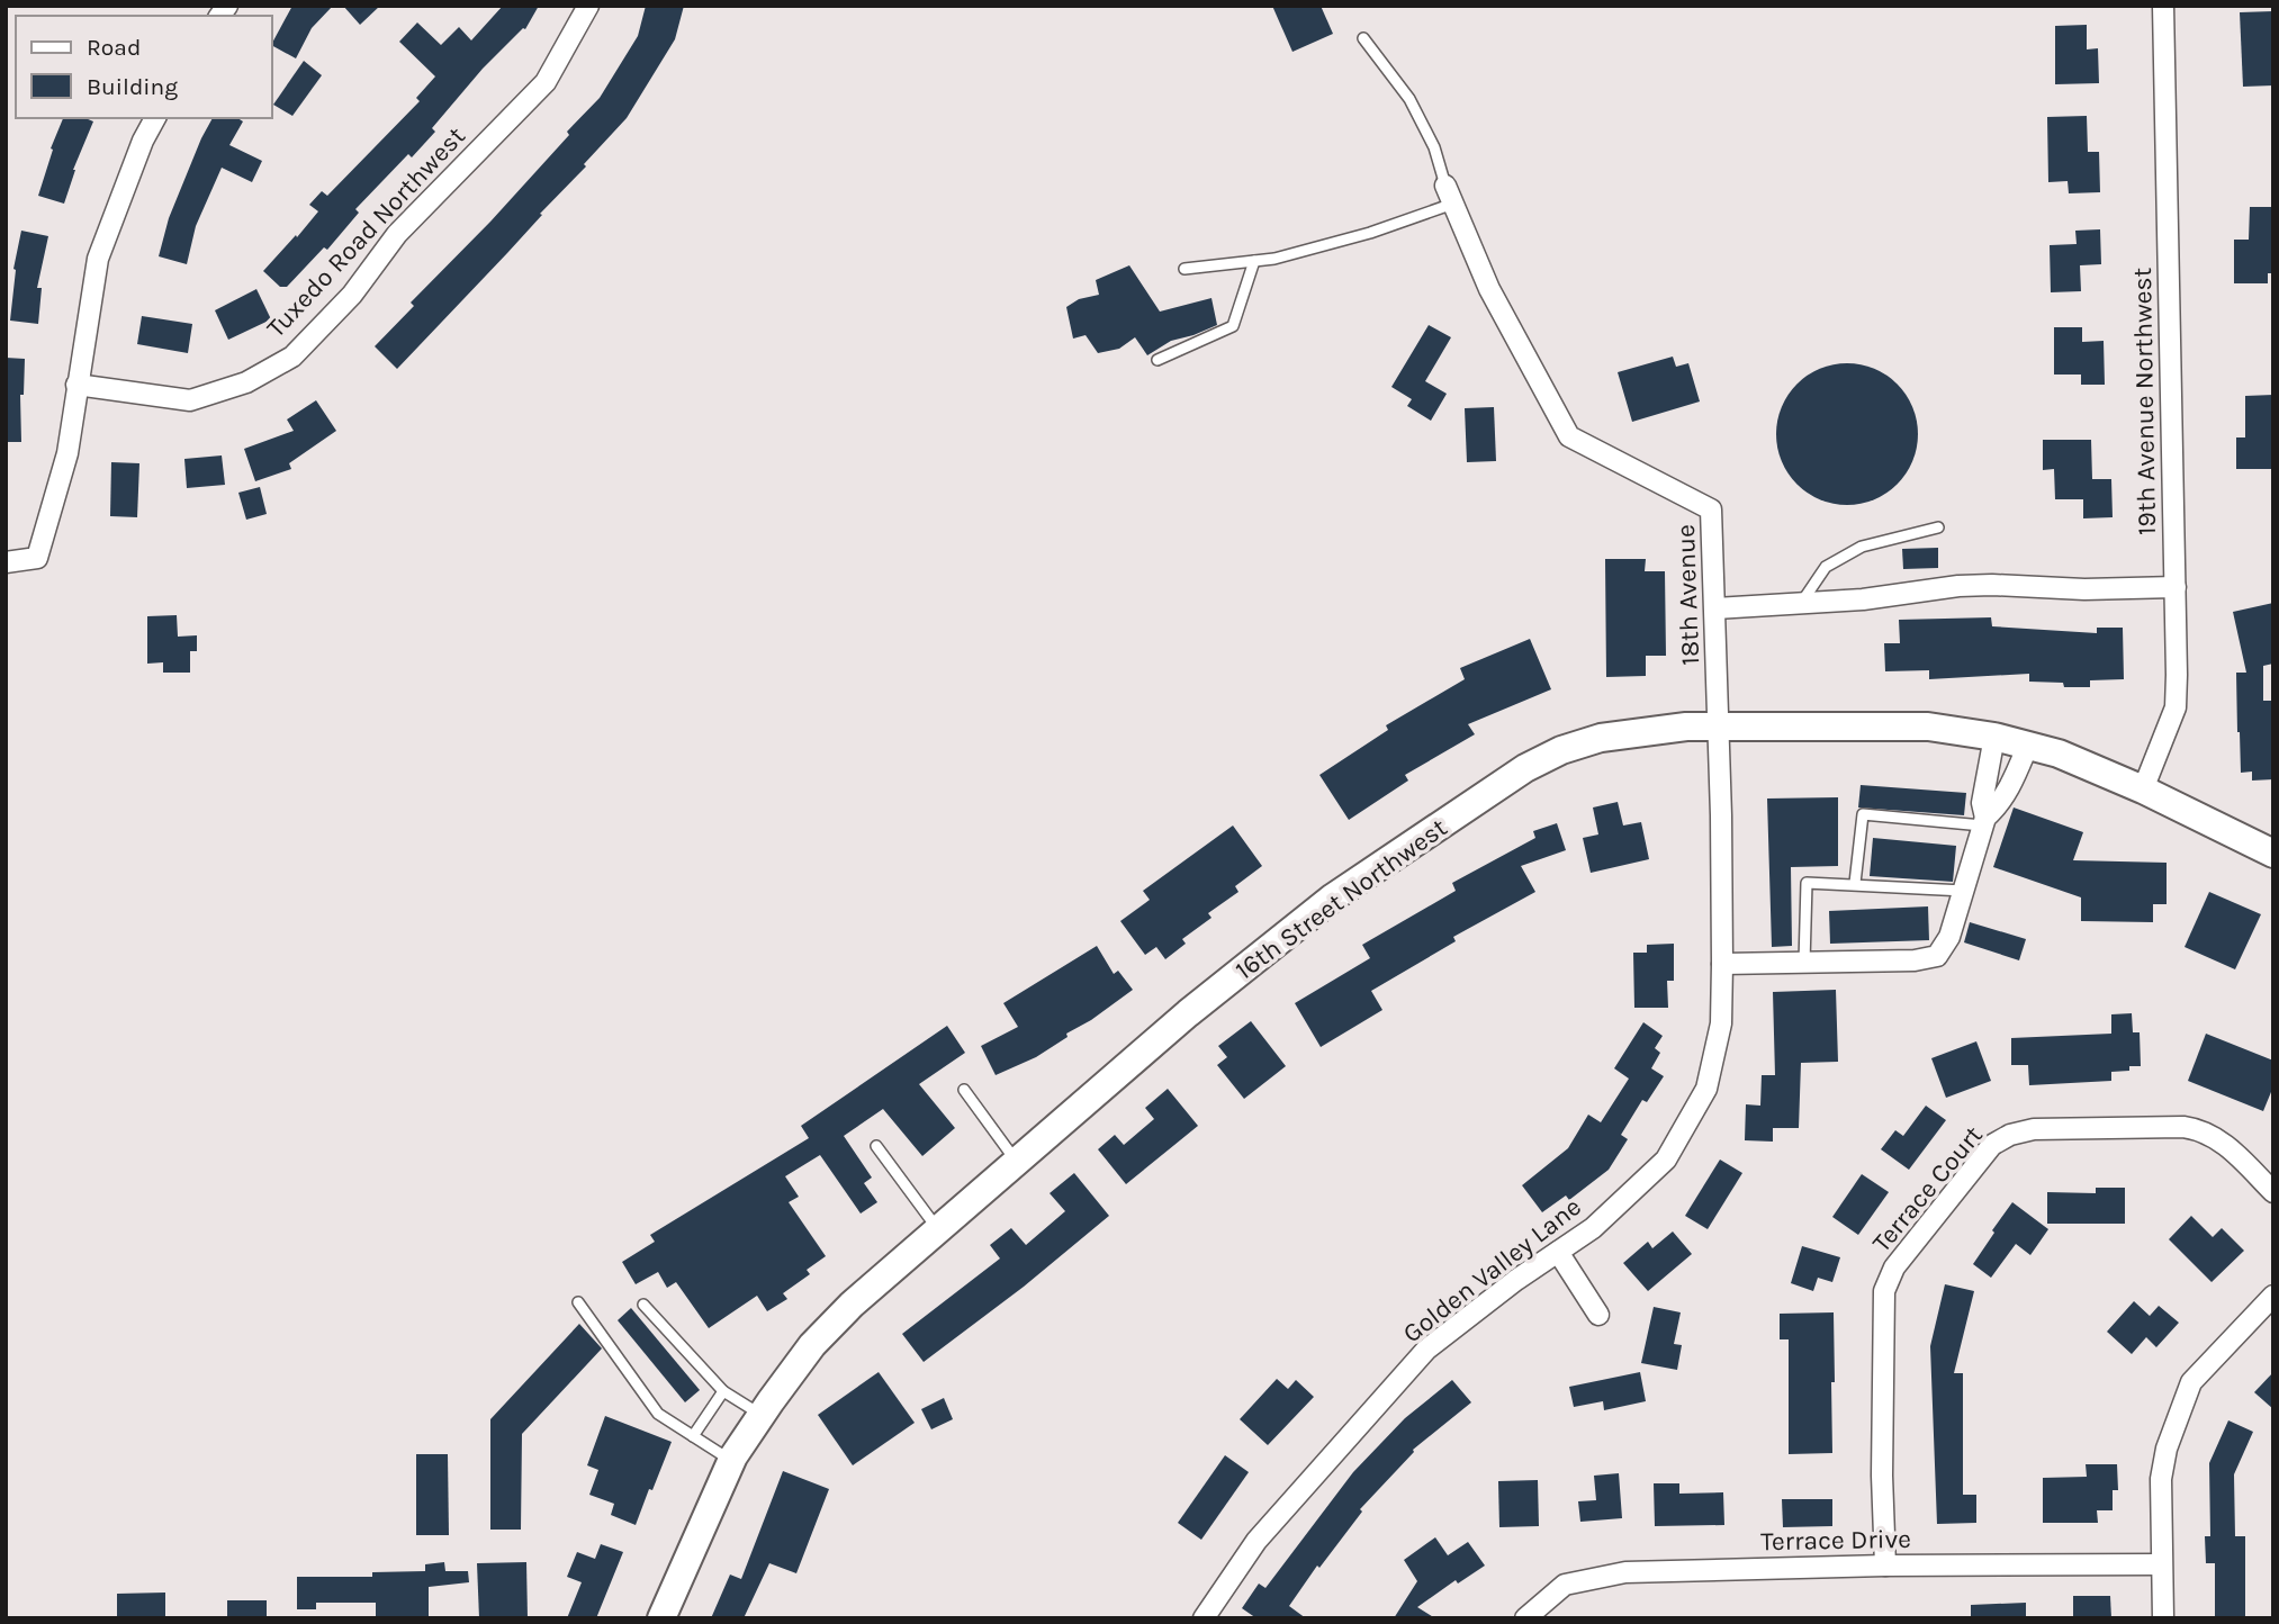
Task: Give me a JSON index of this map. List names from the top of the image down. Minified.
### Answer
{"streets":{"street":["Tuxedo Road Northwest","19th Avenue Northwest","18th Avenue","16th Street Northwest","Terrace Court","Golden Valley Lane","Terrace Drive"]},"crossings":[["19th Avenue Northwest","16th Street Northwest"],["18th Avenue","16th Street Northwest"],["18th Avenue","Golden Valley Lane"],["Terrace Court","Terrace Drive"]],"legend":["Road","Building"]}
